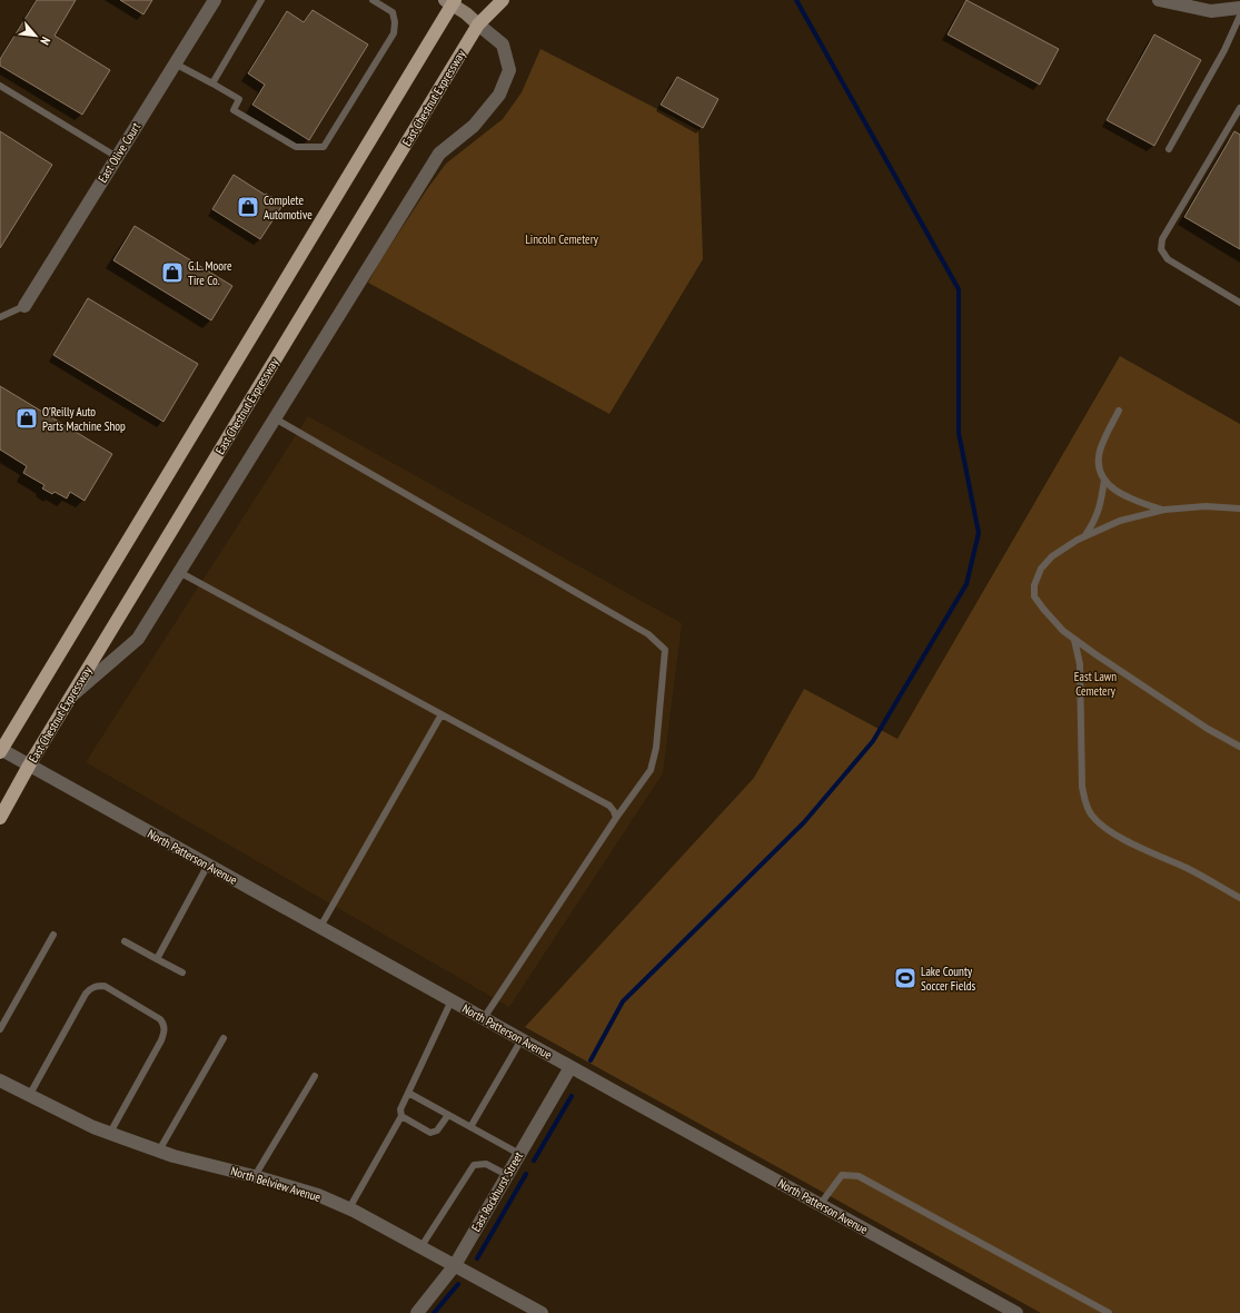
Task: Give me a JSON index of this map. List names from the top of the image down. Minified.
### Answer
{"streets":{"main road":["East Chestnut Expressway"],"street":["East Olive Court","North Patterson Avenue","North Belview Avenue","East Rockhurst Street"]},"crossings":[["East Chestnut Expressway","North Patterson Avenue"],["North Patterson Avenue","East Rockhurst Street"],["North Belview Avenue","East Rockhurst Street"]],"parks":["Lincoln Cemetery","East Lawn Cemetery"],"places":{"shop":["Complete Automotive","G.L. Moore Tire Co.","O'Reilly Auto Parts Machine Shop"],"sports":["Lake County Soccer Fields"]},"north":"bottom right"}
